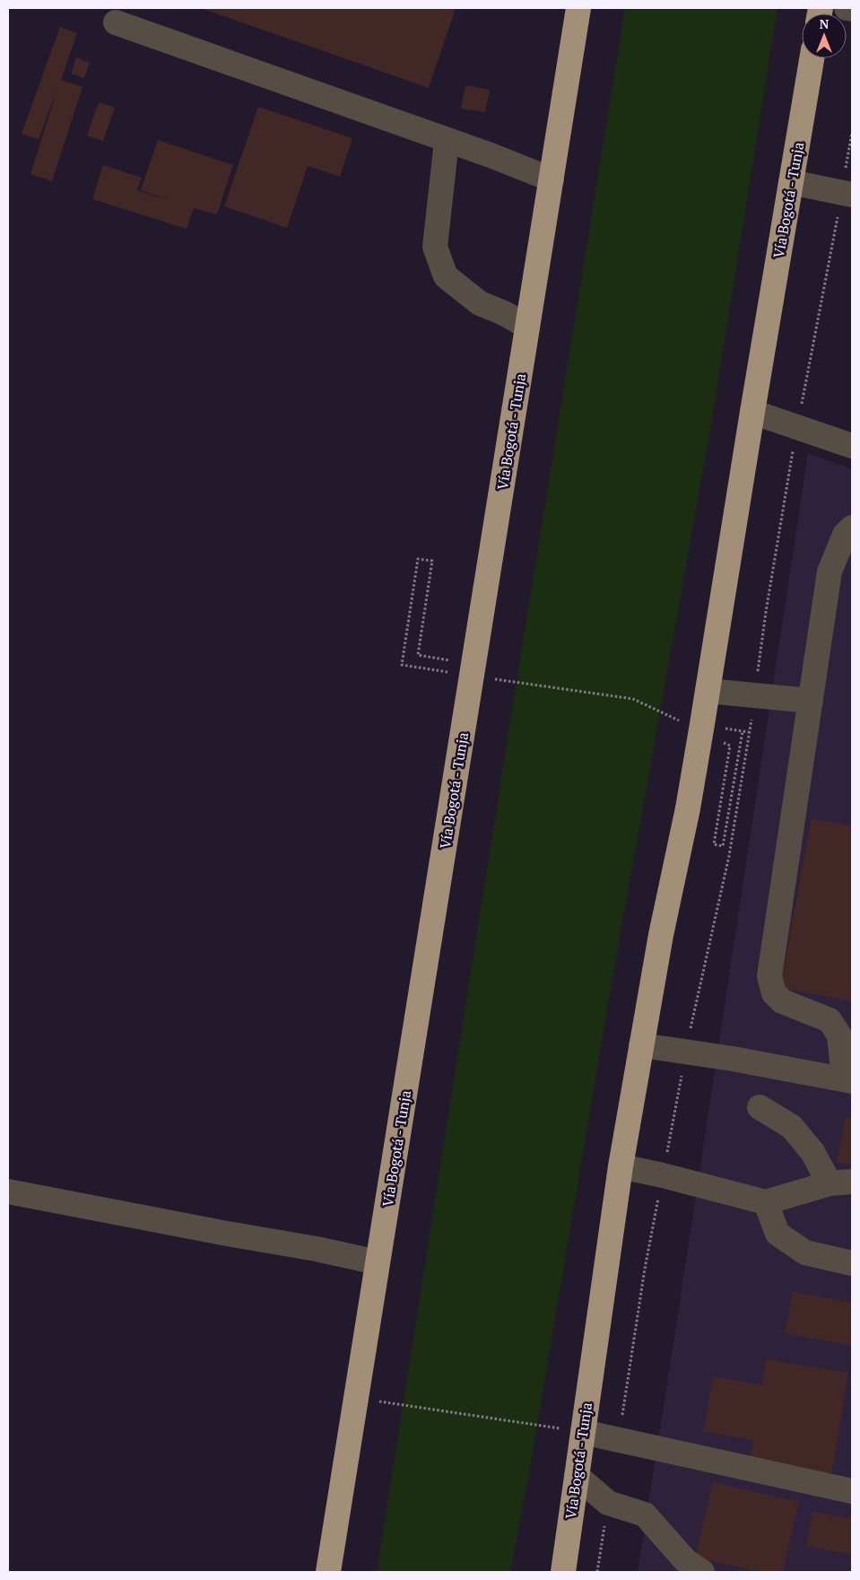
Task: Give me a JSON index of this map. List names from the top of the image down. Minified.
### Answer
{"streets":{"highway":["Vía Bogotá - Tunja"]},"north":"top"}
